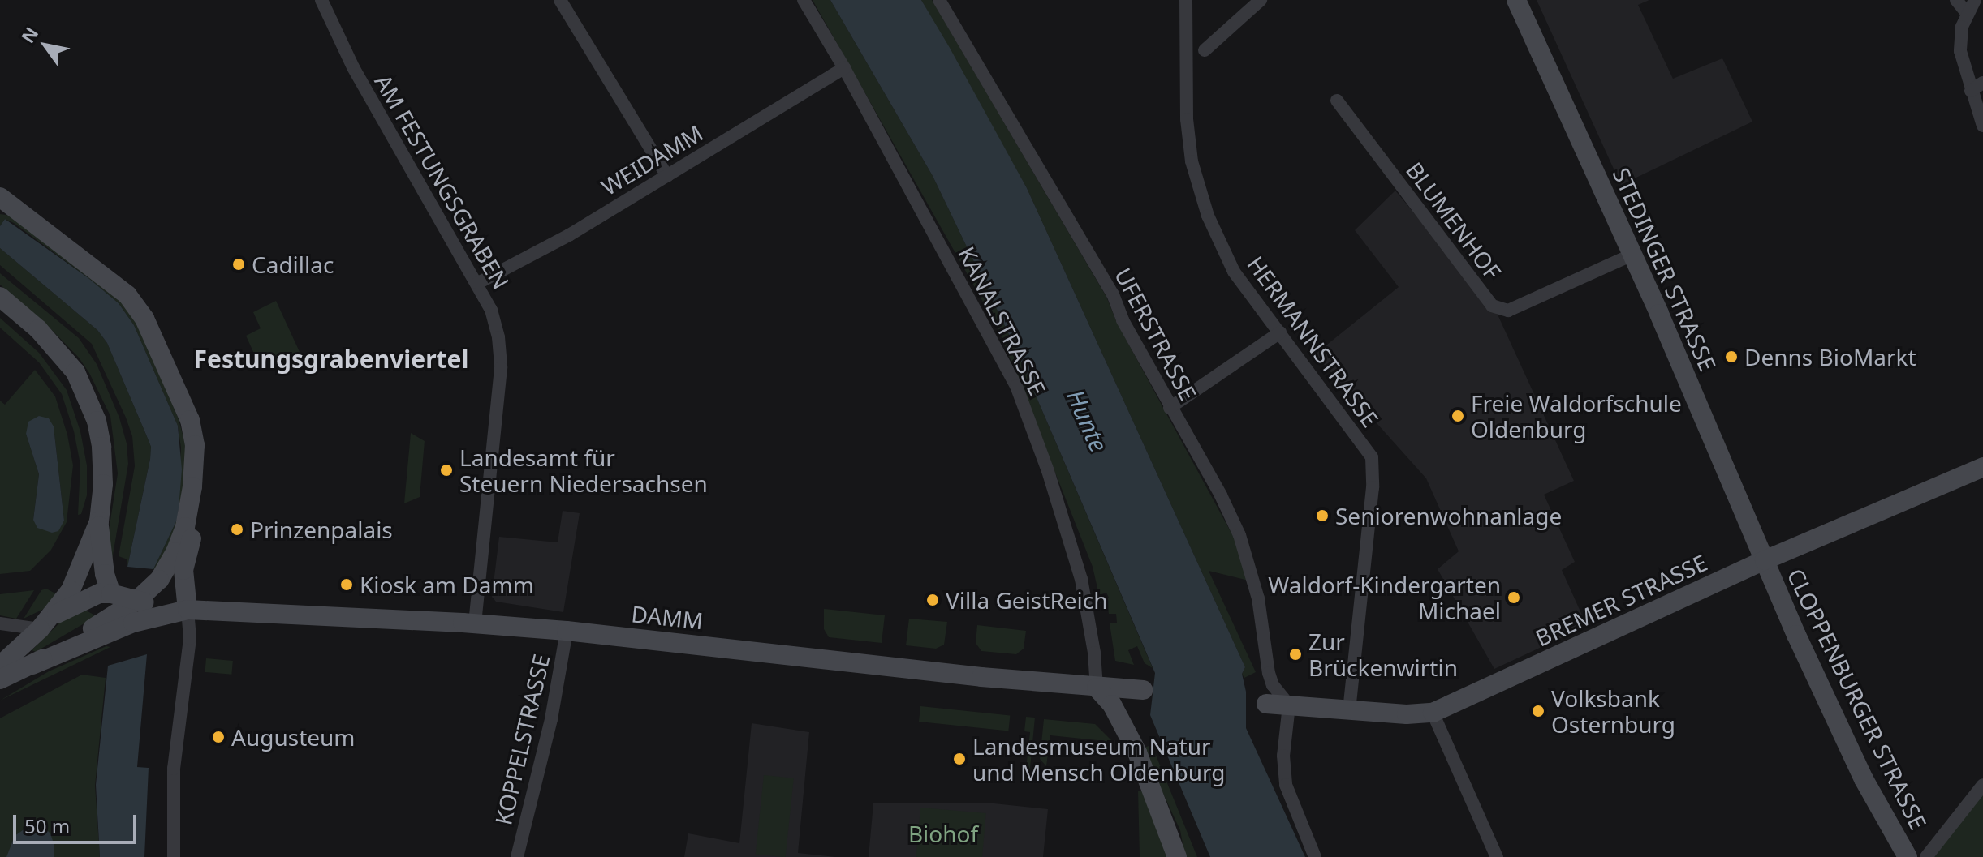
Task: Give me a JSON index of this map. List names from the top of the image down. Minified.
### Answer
{"streets":{"street":["WEIDAMM","AM FESTUNGSGRABEN","BLUMENHOF","STEDINGER STRASSE","KANALSTRASSE","UFERSTRASSE","HERMANNSTRASSE","BREMER STRASSE","DAMM","CLOPPENBURGER STRASSE","KOPPELSTRASSE"]},"crossings":[["WEIDAMM","AM FESTUNGSGRABEN"],["WEIDAMM","KANALSTRASSE"],["AM FESTUNGSGRABEN","DAMM"],["BLUMENHOF","STEDINGER STRASSE"],["STEDINGER STRASSE","BREMER STRASSE"],["STEDINGER STRASSE","CLOPPENBURGER STRASSE"],["KANALSTRASSE","DAMM"],["UFERSTRASSE","BREMER STRASSE"],["HERMANNSTRASSE","BREMER STRASSE"],["BREMER STRASSE","CLOPPENBURGER STRASSE"],["DAMM","KOPPELSTRASSE"]],"districts":["Festungsgrabenviertel"],"water":["Hunte"],"parks":["Biohof"],"places":["Cadillac","Denns BioMarkt","Freie Waldorfschule Oldenburg","Landesamt für Steuern Niedersachsen","Seniorenwohnanlage","Prinzenpalais","Kiosk am Damm","Waldorf-Kindergarten Michael","Villa GeistReich","Zur Brückenwirtin","Volksbank Osternburg","Augusteum","Landesmuseum Natur und Mensch Oldenburg"],"scale_bar":"50 m","north":"top left"}
